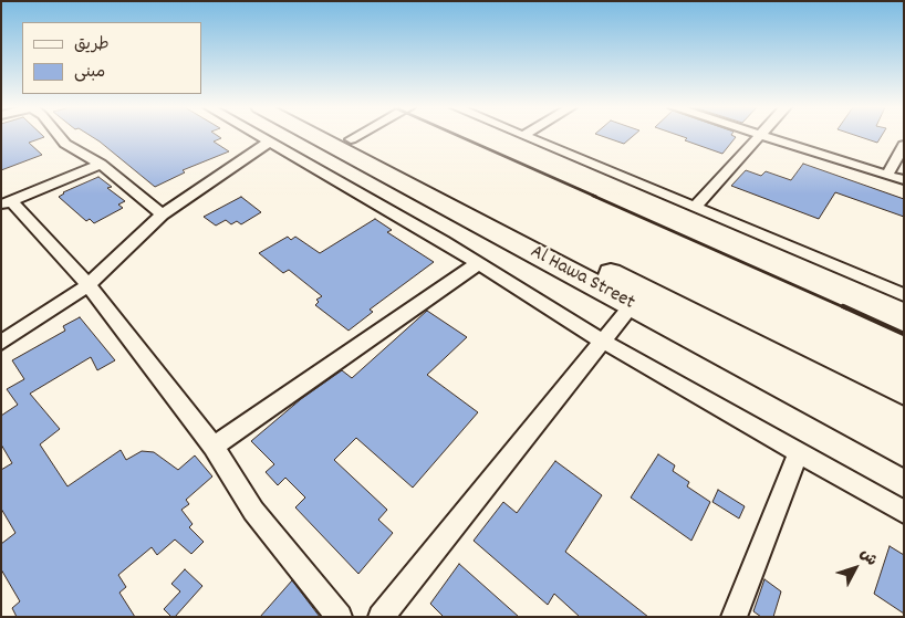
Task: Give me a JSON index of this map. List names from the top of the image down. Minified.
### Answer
{"streets":{"highway":["Al Hawa Street"]},"legend":["طريق","مبنى"],"north":"top right"}
